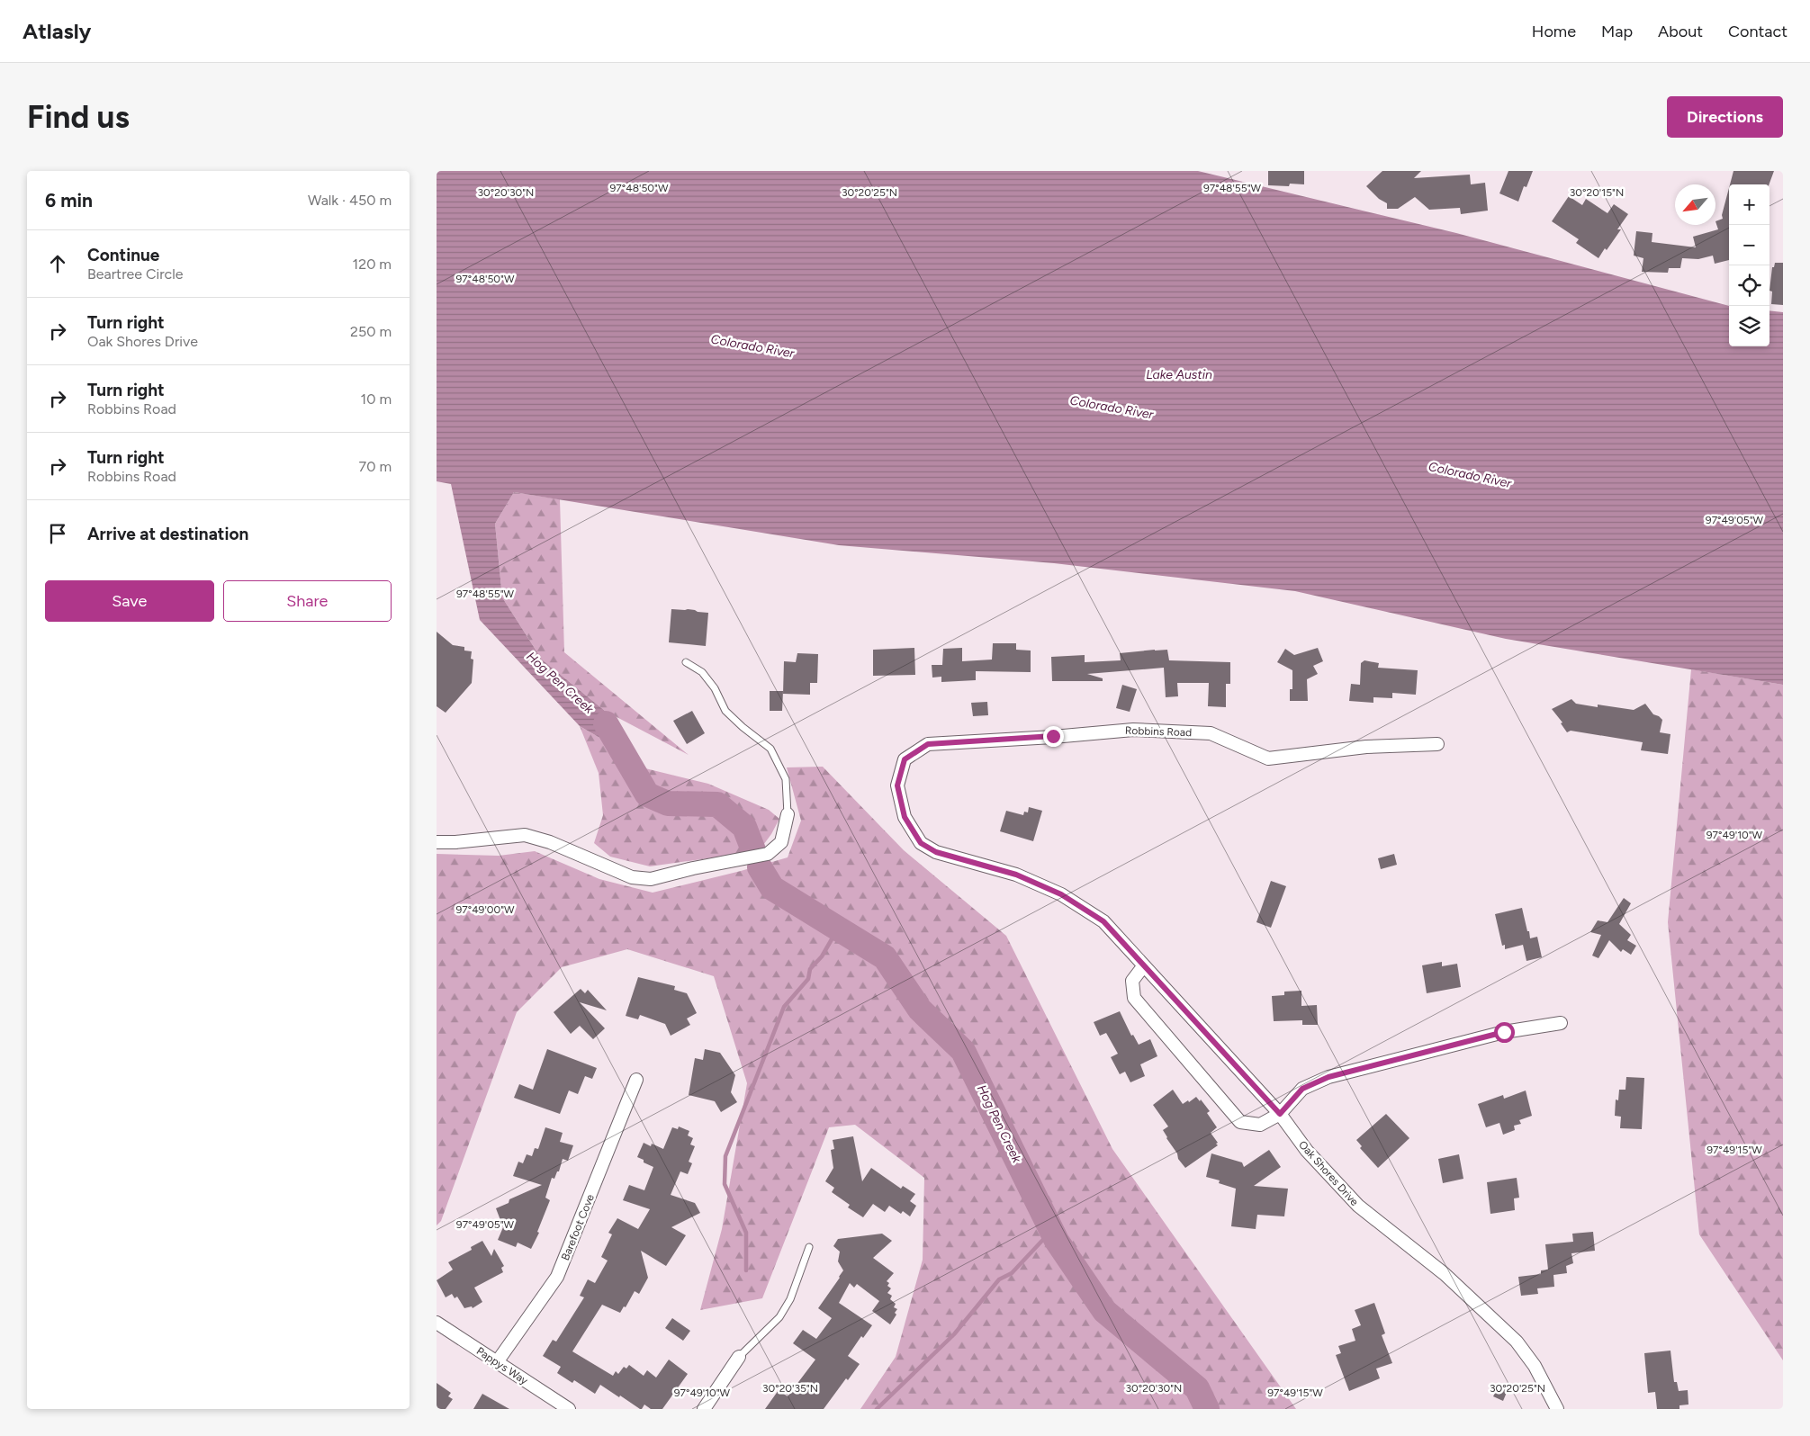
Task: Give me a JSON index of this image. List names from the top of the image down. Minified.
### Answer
{"streets":{"street":["Robbins Road","Oak Shores Drive","Barefoot Cove","Pappys Way"]},"crossings":[["Robbins Road","Oak Shores Drive"],["Barefoot Cove","Pappys Way"]],"water":["Colorado River","Lake Austin","Hog Pen Creek"],"north":"bottom left","page":{"header":"Atlasly","nav":["Home","Map","About","Contact"],"buttons":["Directions",["Save","Share"]],"title":"Find us","heading":["6 min","Walk · 450 m"],"map_buttons":["+","−"],"list":[["Continue","Beartree Circle","120 m"],["Turn right","Oak Shores Drive","250 m"],["Turn right","Robbins Road","10 m"],["Turn right","Robbins Road","70 m"],"Arrive at destination"]},"coordinates":["97°48'50\"W","97°48'55\"W","30°20'30\"N","30°20'25\"N","30°20'15\"N","97°49'05\"W","97°49'10\"W","97°49'00\"W","97°49'15\"W","30°20'35\"N"]}
